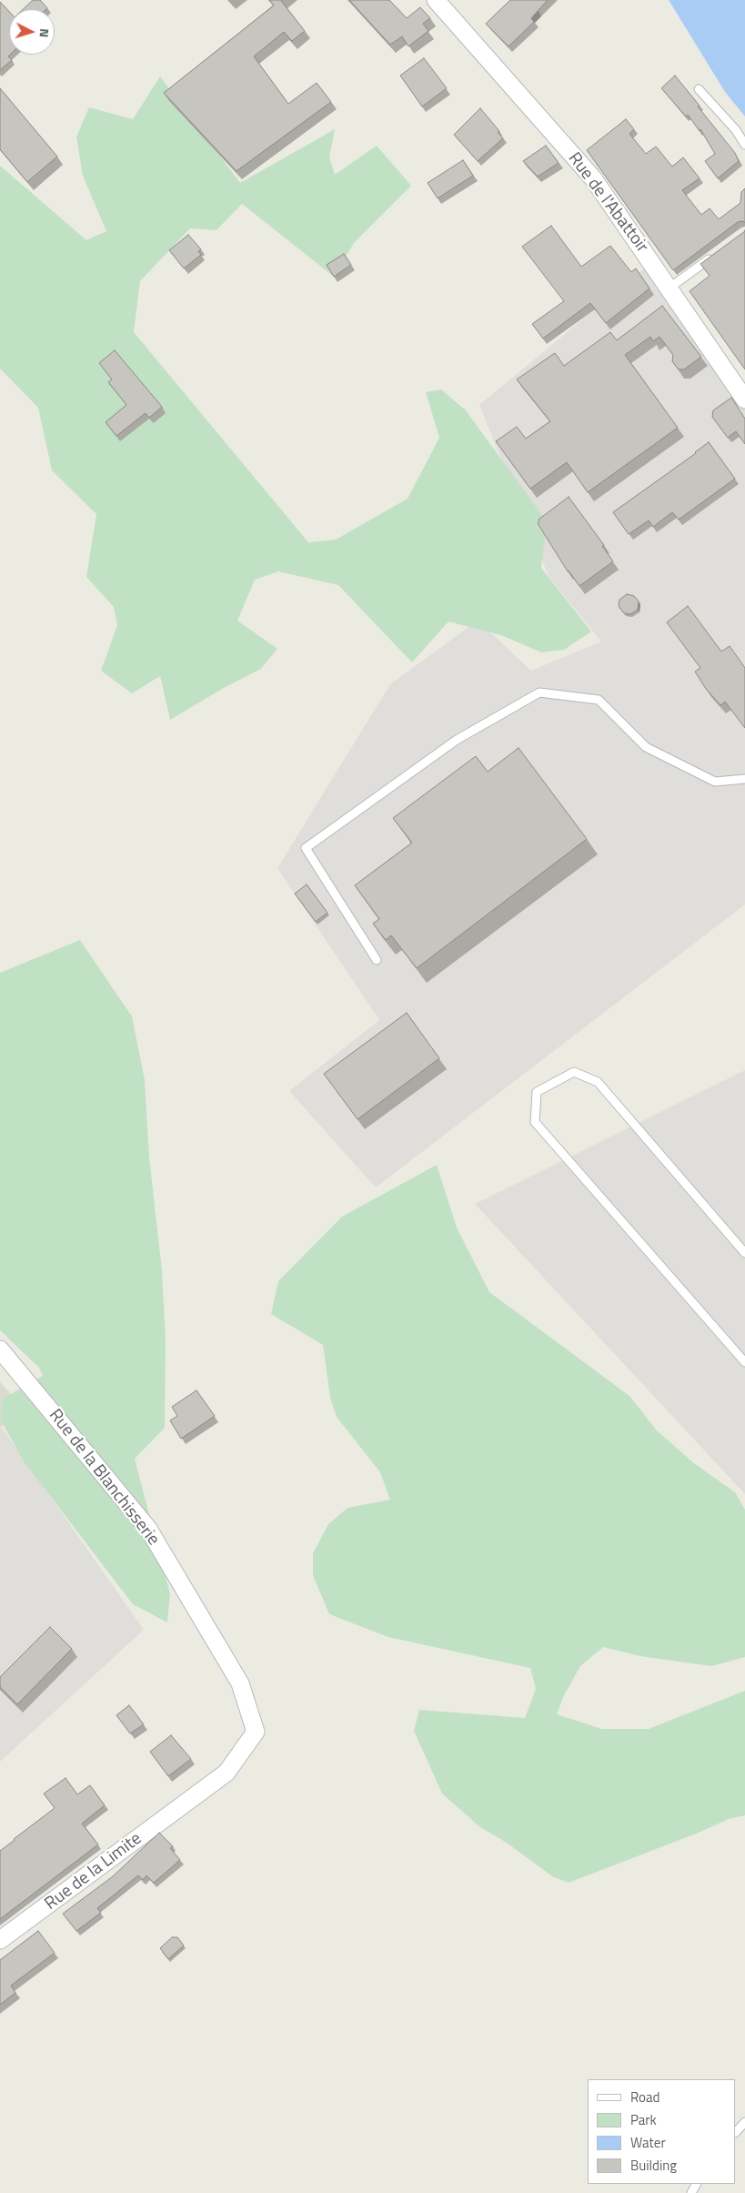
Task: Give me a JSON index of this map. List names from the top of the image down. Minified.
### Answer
{"streets":{"street":["Rue de l'Abattoir","Rue de la Blanchisserie","Rue de la Limite"]},"crossings":[["Rue de la Blanchisserie","Rue de la Limite"]],"legend":["Road","Park","Water","Building"],"north":"right"}
